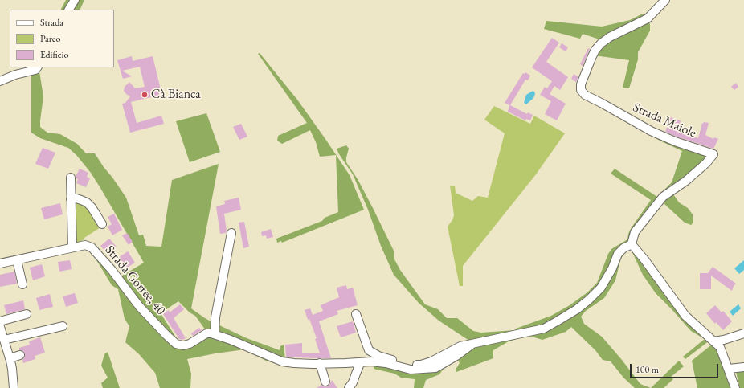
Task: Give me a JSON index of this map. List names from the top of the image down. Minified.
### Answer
{"streets":{"street":["Strada Maiole","Strada Gorree, 40"]},"places":["Cà Bianca"],"legend":["Strada","Parco","Edificio"],"scale_bar":"100 m"}
